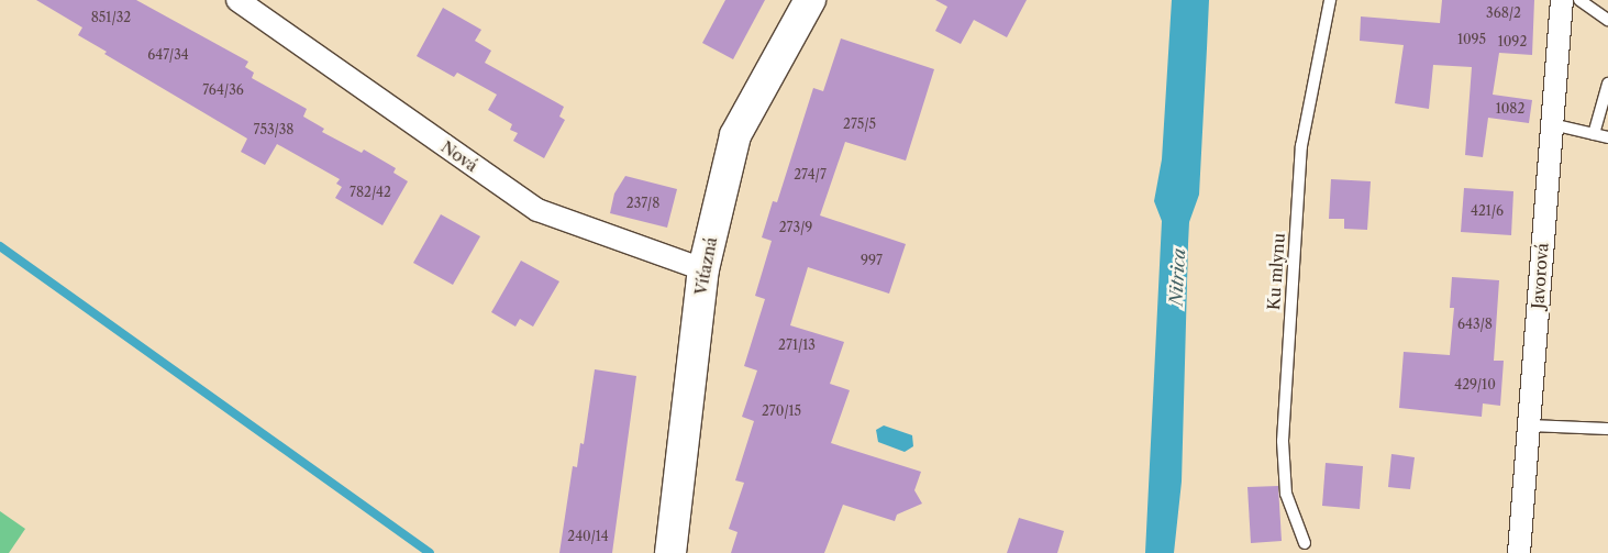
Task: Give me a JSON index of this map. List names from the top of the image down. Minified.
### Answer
{"streets":{"main road":["Víťazná"],"street":["Nová","Javorová"],"lane":["Ku mlynu"]},"crossings":[["Nová","Víťazná"]],"water":["Nitrica"],"house_numbers":["368/2","851/32","1095","1092","647/34","764/36","1082","275/5","753/38","274/7","782/42","237/8","421/6","273/9","997","643/8","271/13","429/10","270/15","240/14"]}
